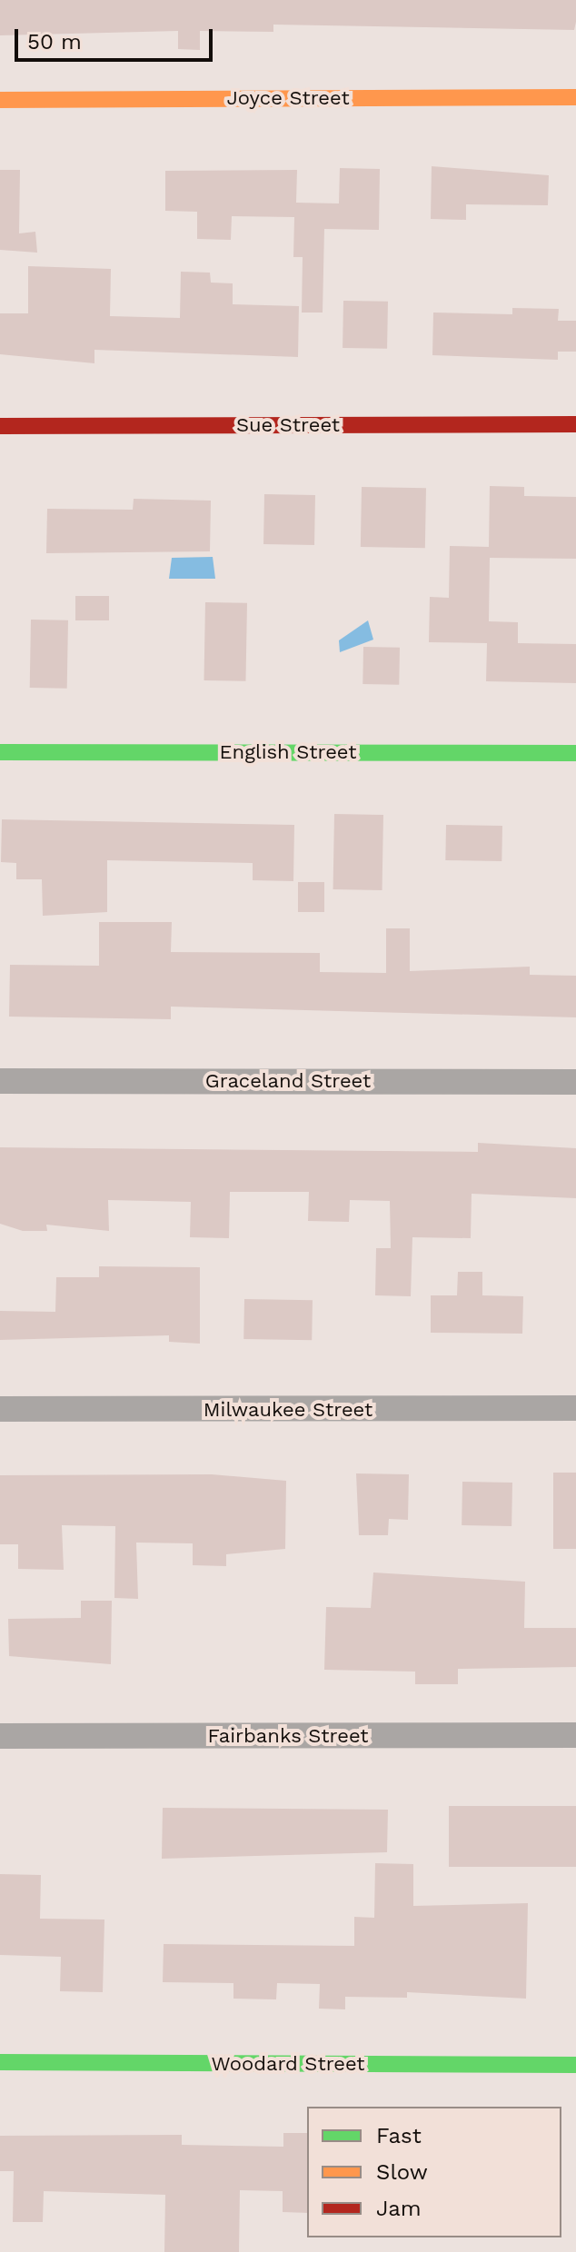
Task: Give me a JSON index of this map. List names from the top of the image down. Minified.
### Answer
{"streets":{"street":["Joyce Street","Sue Street","English Street","Graceland Street","Milwaukee Street","Fairbanks Street","Woodard Street"]},"legend":["Fast","Slow","Jam"],"scale_bar":"50 m"}
